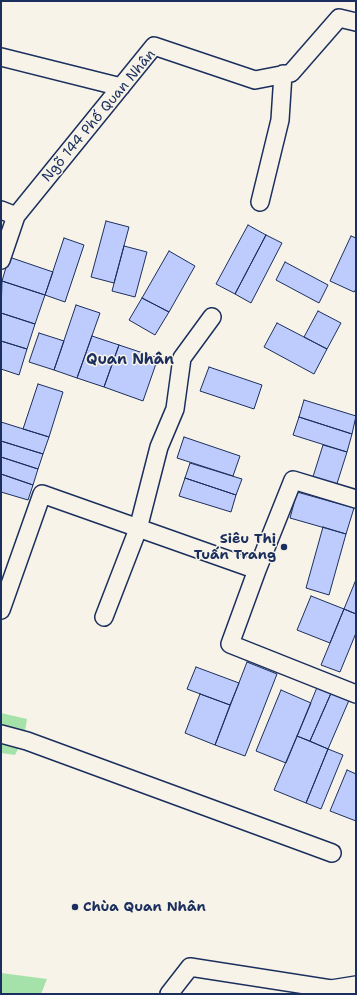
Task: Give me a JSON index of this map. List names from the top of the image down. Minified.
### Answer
{"streets":{"lane":["Ngõ 144 Phố Quan Nhân"]},"districts":["Quan Nhân"],"places":["Siêu Thị Tuấn Trang","Chùa Quan Nhân"]}
